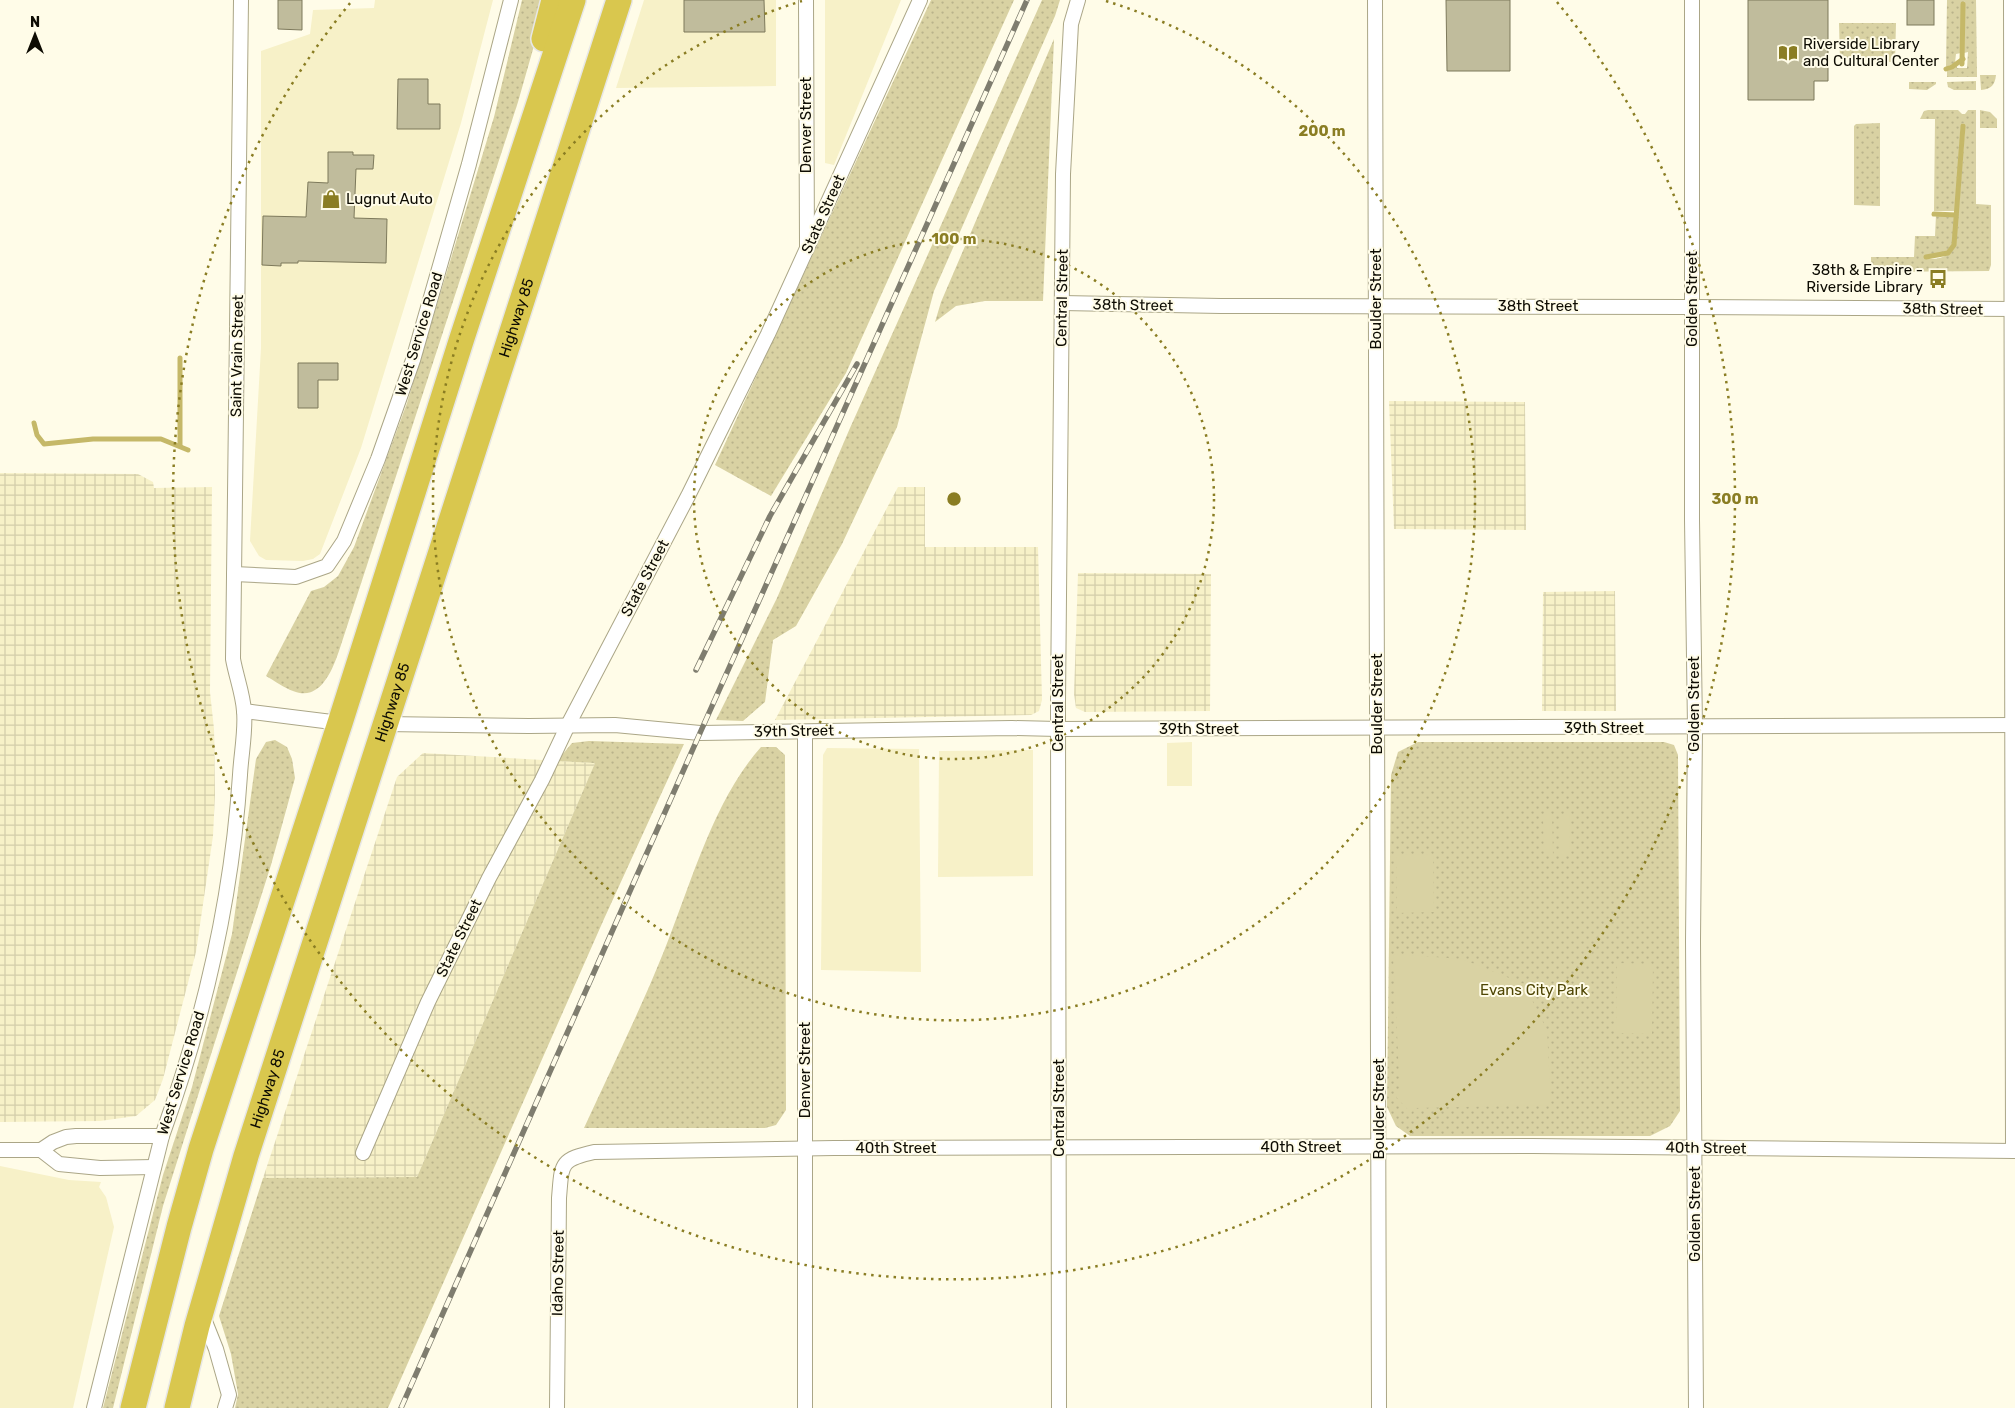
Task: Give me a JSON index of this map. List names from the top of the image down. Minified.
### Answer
{"streets":{"highway":["Highway 85"],"street":["Denver Street","State Street","Central Street","Boulder Street","Golden Street","38th Street","West Service Road","Saint Vrain Street","39th Street","40th Street","Idaho Street"]},"crossings":[["Denver Street","State Street"],["Denver Street","39th Street"],["Denver Street","40th Street"],["State Street","39th Street"],["Central Street","38th Street"],["Central Street","39th Street"],["Central Street","40th Street"],["Boulder Street","38th Street"],["Boulder Street","39th Street"],["Boulder Street","40th Street"],["Golden Street","38th Street"],["Golden Street","39th Street"],["Golden Street","40th Street"],["Highway 85","39th Street"],["West Service Road","Saint Vrain Street"],["40th Street","Idaho Street"]],"parks":["Evans City Park"],"places":{"library":["Riverside Library and Cultural Center"],"shop":["Lugnut Auto"],"bus stop":["38th & Empire - Riverside Library"]},"north":"top","rings":["200 m","100 m","300 m"]}
